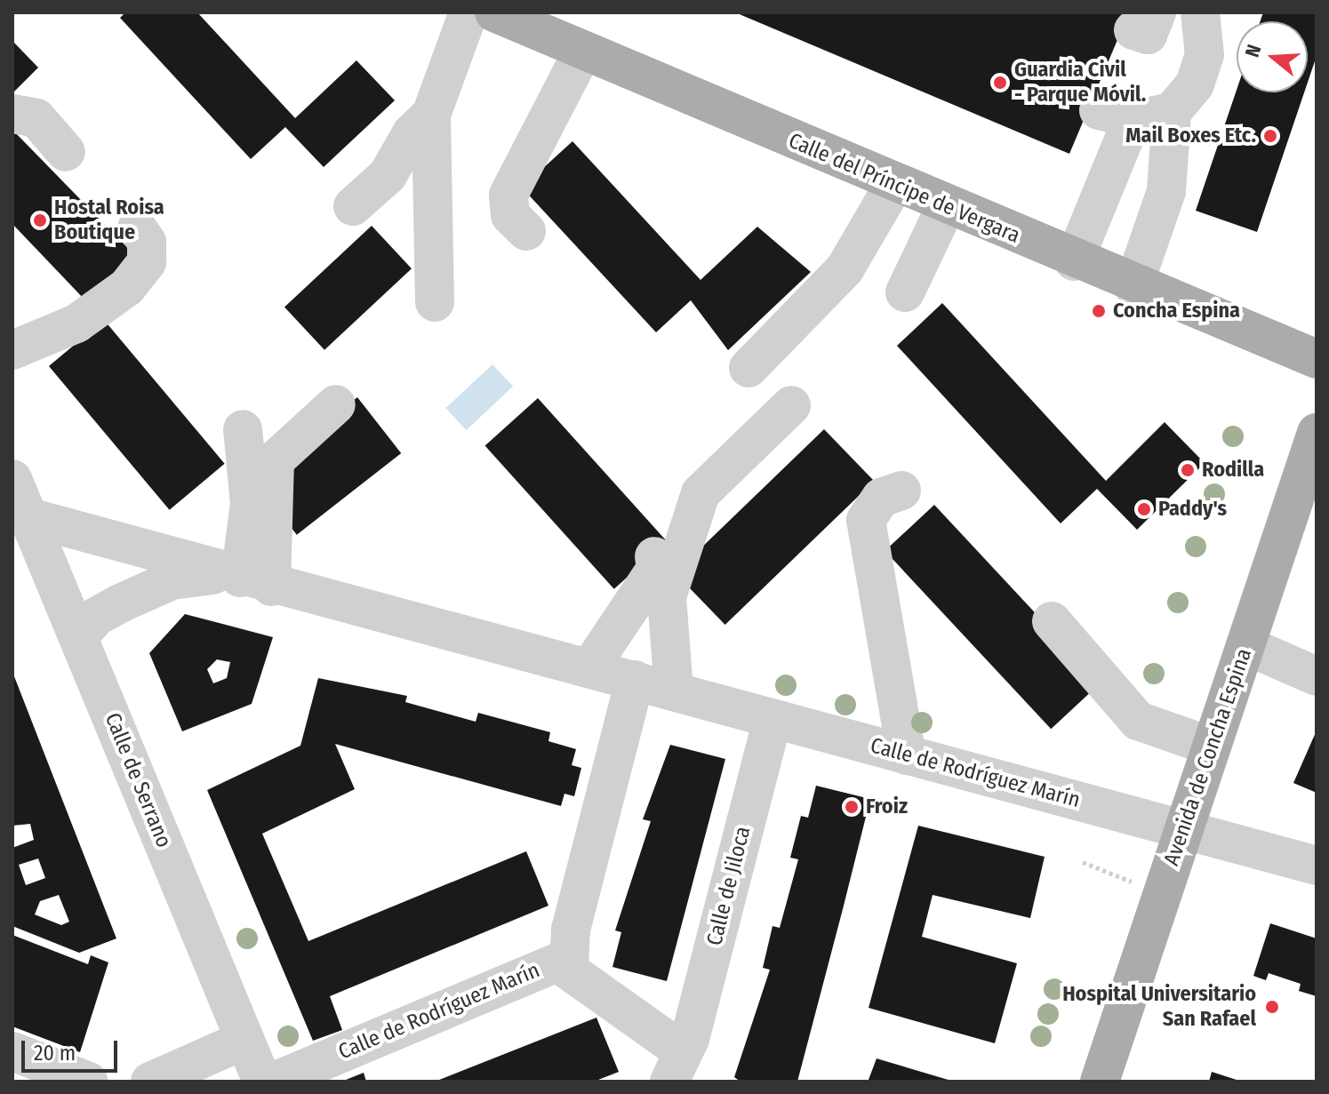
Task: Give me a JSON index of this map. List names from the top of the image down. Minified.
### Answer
{"streets":{"main road":["Calle del Príncipe de Vergara","Avenida de Concha Espina"],"street":["Calle de Rodríguez Marín","Calle de Serrano","Calle de Jiloca"]},"crossings":[["Avenida de Concha Espina","Calle de Rodríguez Marín"],["Calle de Rodríguez Marín","Calle de Serrano"],["Calle de Rodríguez Marín","Calle de Jiloca"]],"places":["Guardia Civil - Parque Móvil.","Mail Boxes Etc.","Hostal Roisa Boutique","Concha Espina","Rodilla","Paddy's","Froiz","Hospital Universitario San Rafael"],"scale_bar":"20 m","north":"left"}
